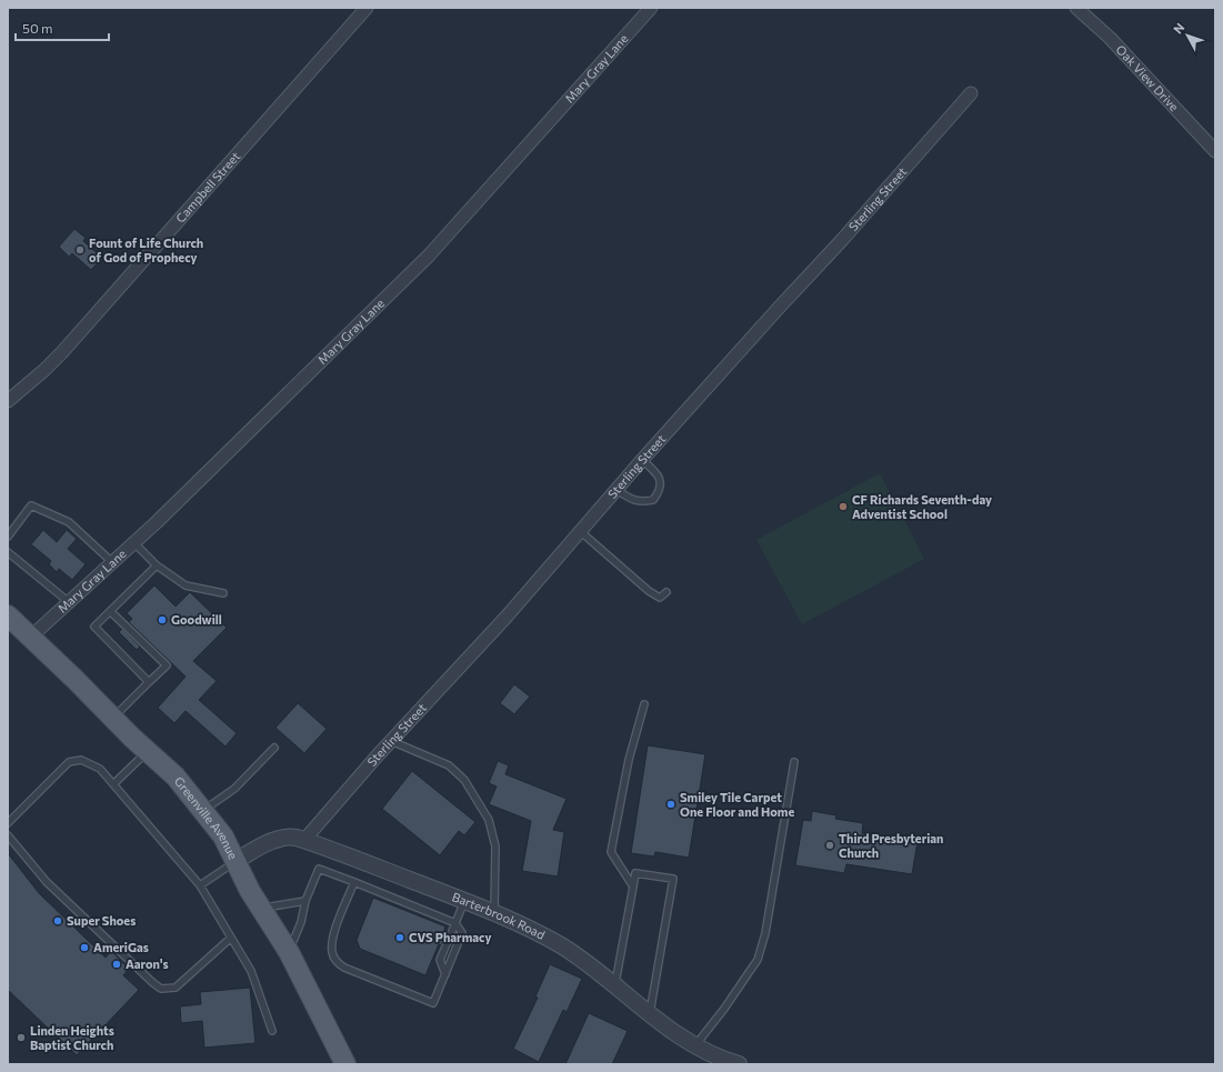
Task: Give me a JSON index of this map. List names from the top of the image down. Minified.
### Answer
{"streets":{"main road":["Greenville Avenue"],"street":["Mary Gray Lane","Oak View Drive","Campbell Street","Sterling Street","Barterbrook Road"]},"crossings":[["Mary Gray Lane","Greenville Avenue"],["Sterling Street","Barterbrook Road"],["Greenville Avenue","Barterbrook Road"]],"places":["Fount of Life Church of God of Prophecy","CF Richards Seventh-day Adventist School","Goodwill","Smiley Tile Carpet One Floor and Home","Third Presbyterian Church","Super Shoes","CVS Pharmacy","AmeriGas","Aaron's","Linden Heights Baptist Church"],"scale_bar":"50 m","north":"top left"}
